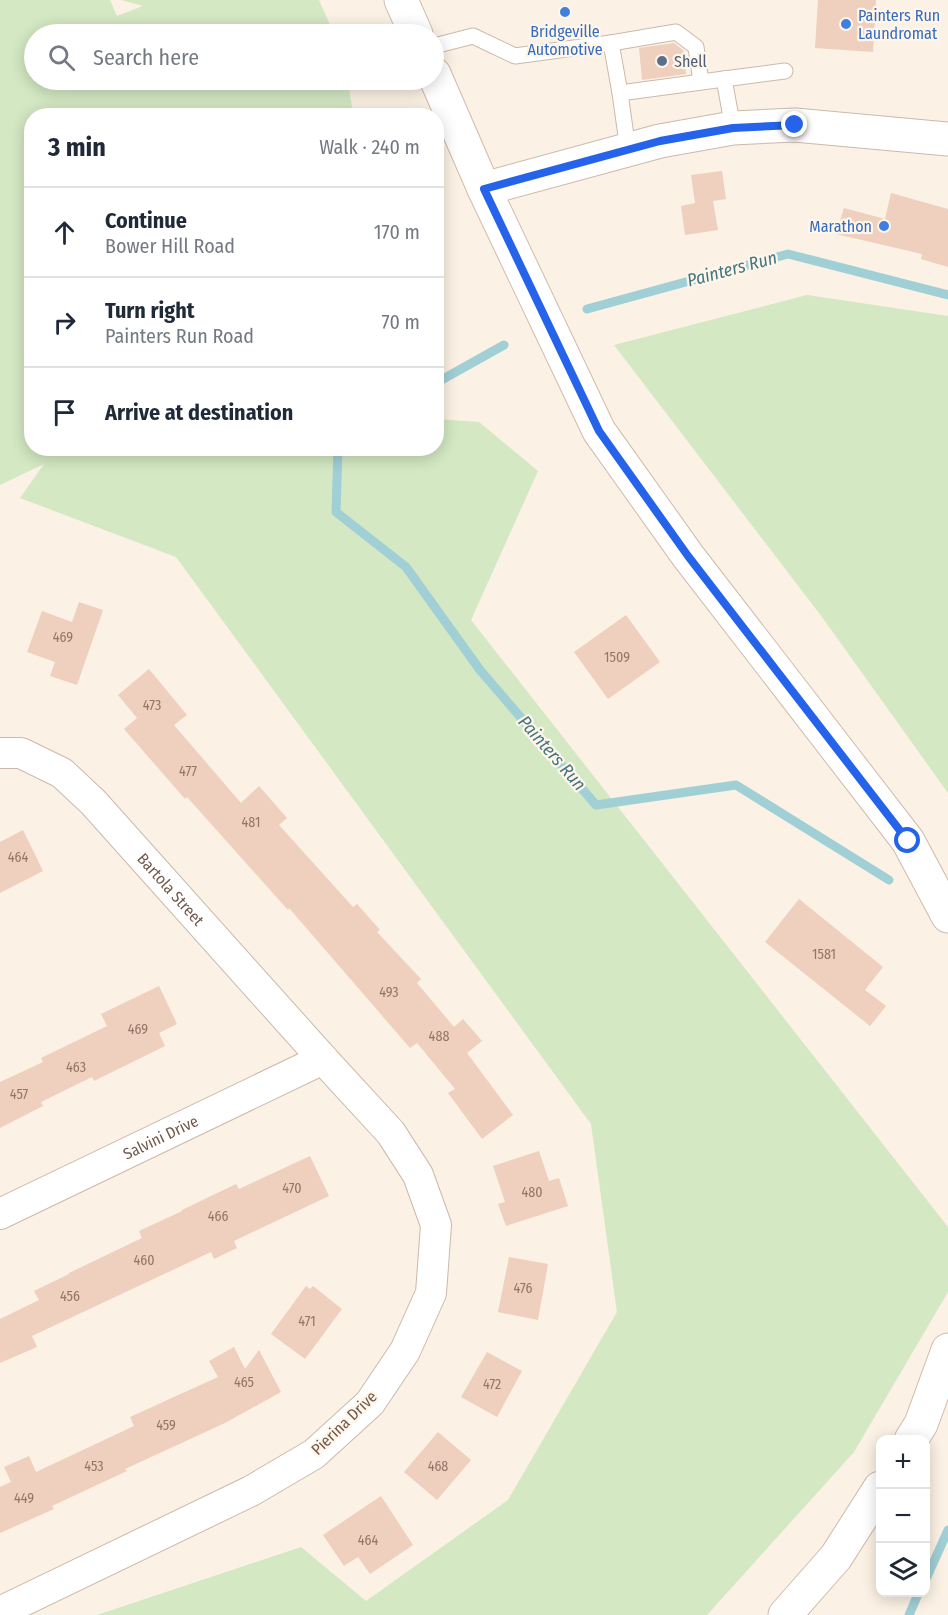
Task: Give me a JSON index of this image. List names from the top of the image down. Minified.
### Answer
{"streets":{"street":["Bartola Street","Salvini Drive","Pierina Drive"]},"crossings":[["Bartola Street","Salvini Drive"],["Bartola Street","Pierina Drive"],["Salvini Drive","Pierina Drive"]],"water":["Painters Run"],"places":["Bridgeville Automotive","Painters Run Laundromat","Shell","Marathon"],"house_numbers":["469","1509","473","477","481","464","1581","493","469","488","463","457","470","480","466","460","476","456","471","465","472","459","453","468","449","464"],"page":{"search":"Search here","heading":["3 min","Walk · 240 m"],"list":[["Continue","Bower Hill Road","170 m"],["Turn right","Painters Run Road","70 m"],"Arrive at destination"],"map_buttons":["+","−"]}}
